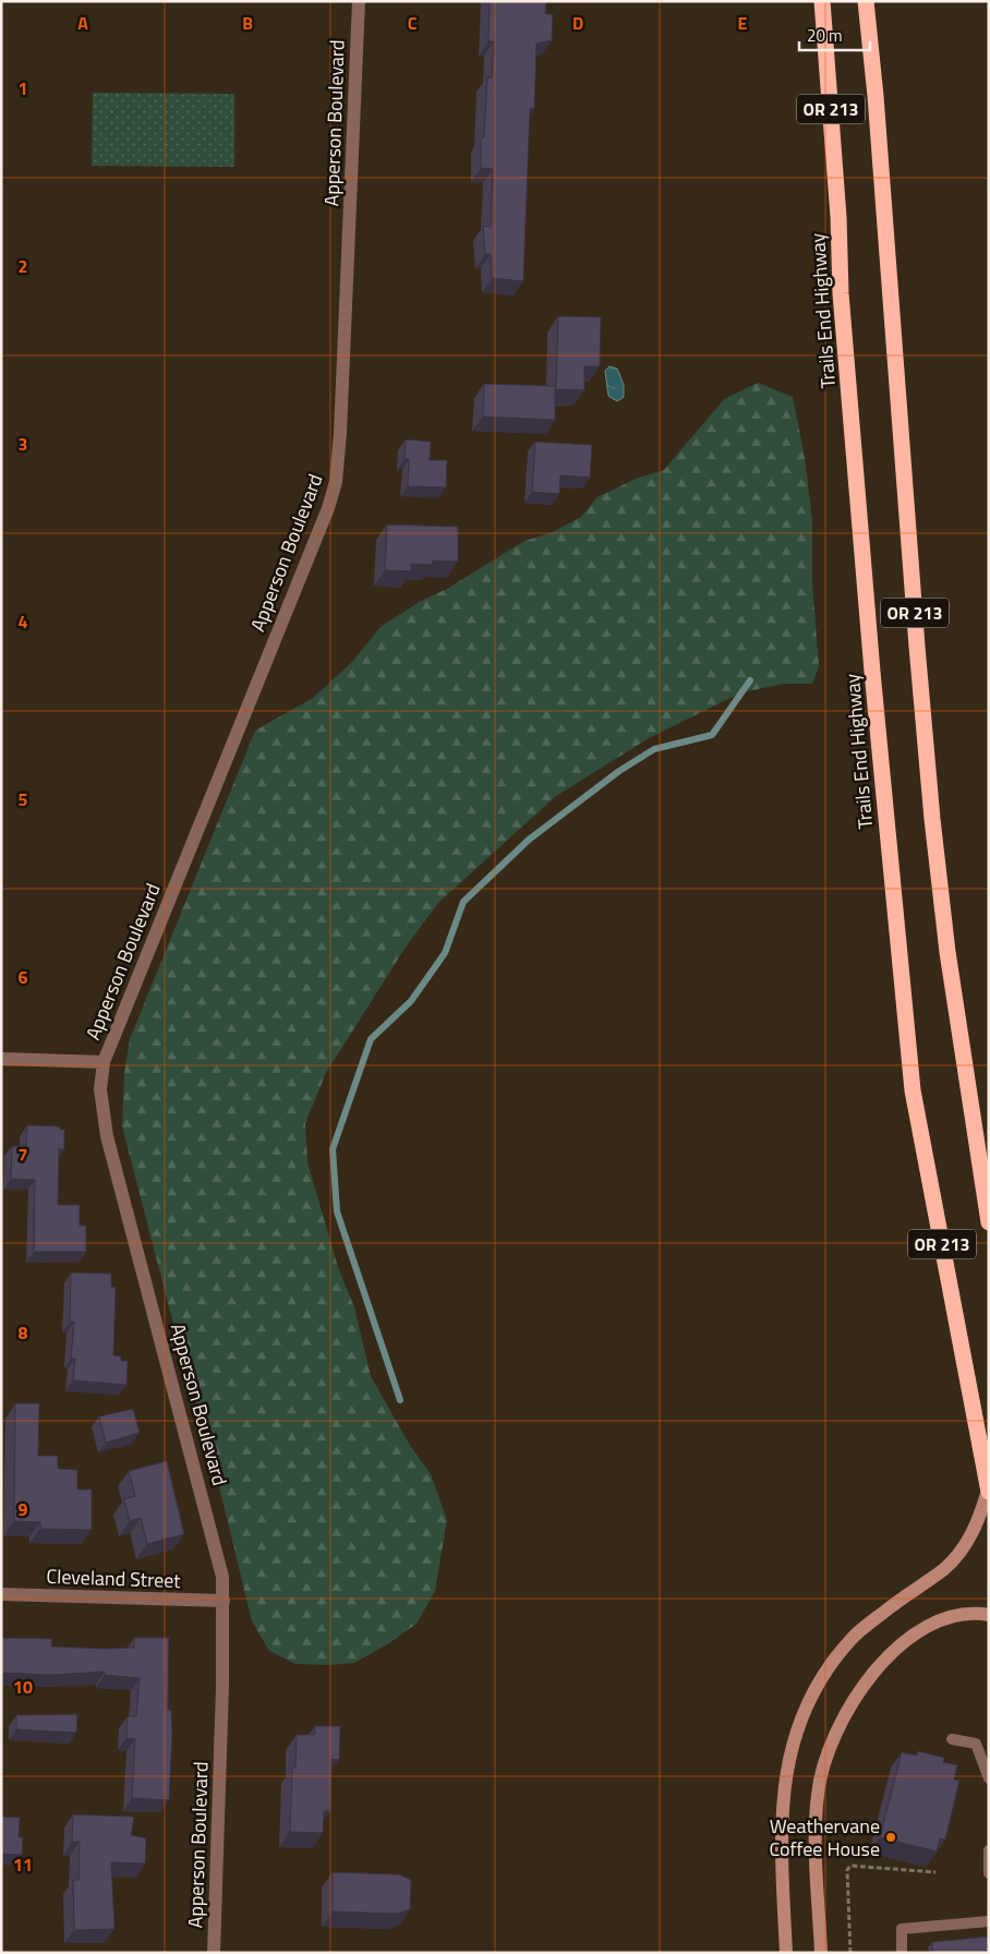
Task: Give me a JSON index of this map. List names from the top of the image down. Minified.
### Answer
{"streets":{"highway":["OR 213","Trails End Highway"],"street":["Apperson Boulevard","Cleveland Street"]},"crossings":[["Apperson Boulevard","Cleveland Street"]],"places":["Weathervane Coffee House"],"scale_bar":"20 m","grid":{"columns":["A","B","C","D","E"],"rows":["1","2","3","4","5","6","7","8","9","10","11"]}}
